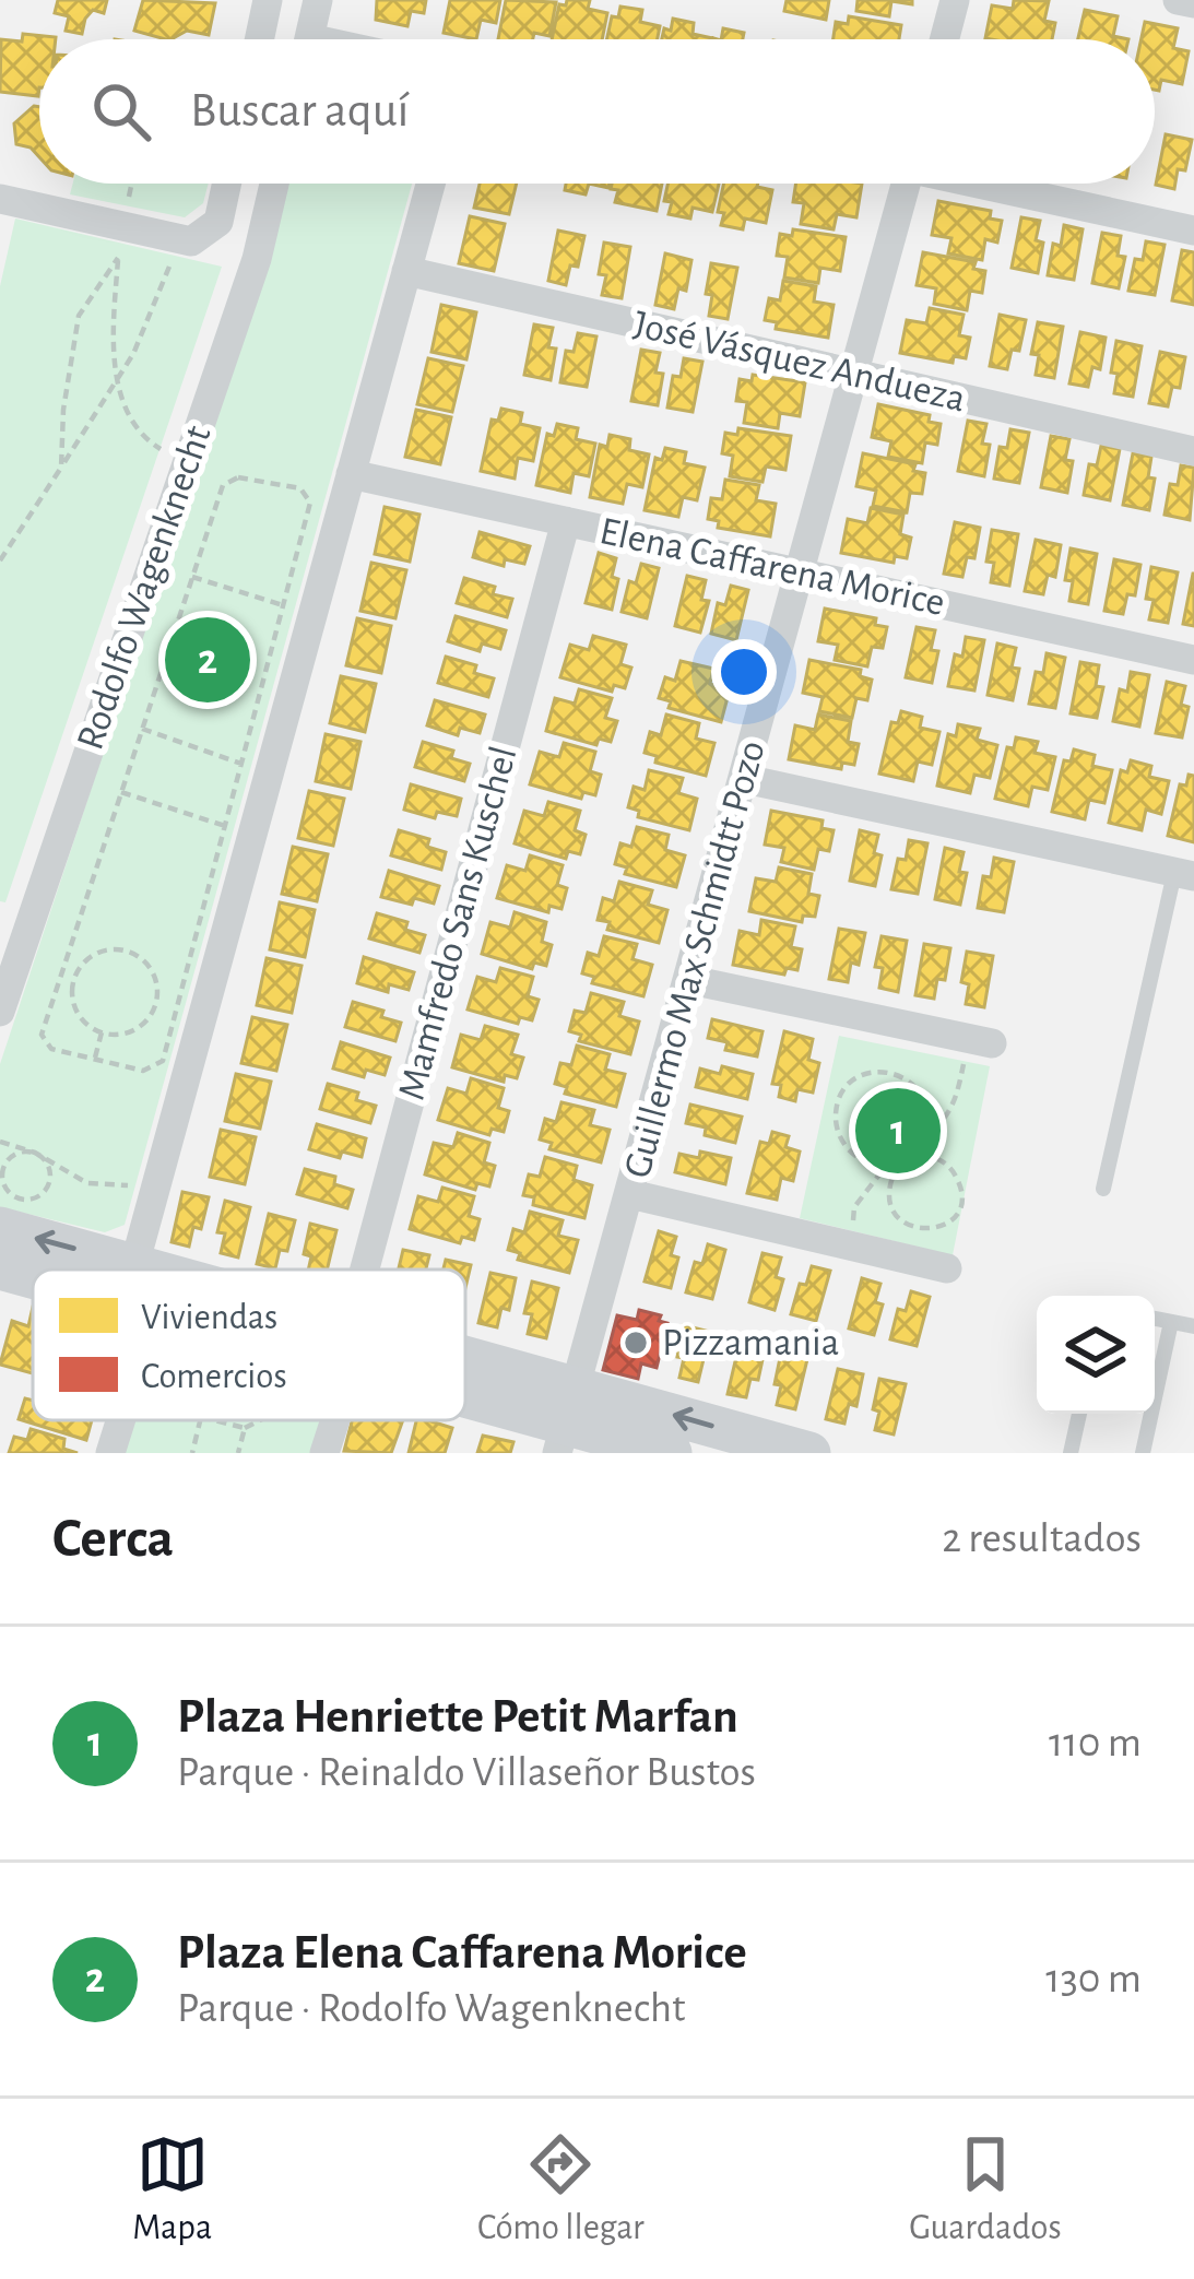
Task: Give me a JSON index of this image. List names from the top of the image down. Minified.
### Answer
{"streets":{"street":["José Vásquez Andueza","Elena Caffarena Morice","Rodolfo Wagenknecht","Mamfredo Sans Kuschel","Guillermo Max Schmidtt Pozo"]},"crossings":[["José Vásquez Andueza","Guillermo Max Schmidtt Pozo"],["Elena Caffarena Morice","Mamfredo Sans Kuschel"],["Elena Caffarena Morice","Guillermo Max Schmidtt Pozo"]],"places":["Pizzamania"],"legend":["Viviendas","Comercios"],"page":{"search":"Buscar aquí","pins":["2","1"],"heading":["Cerca","2 resultados"],"list":[{"mark":"1","name":"Plaza Henriette Petit Marfan","note":"Parque · Reinaldo Villaseñor Bustos","value":"110 m"},{"mark":"2","name":"Plaza Elena Caffarena Morice","note":"Parque · Rodolfo Wagenknecht","value":"130 m"}],"nav":["Mapa","Cómo llegar","Guardados"]}}
